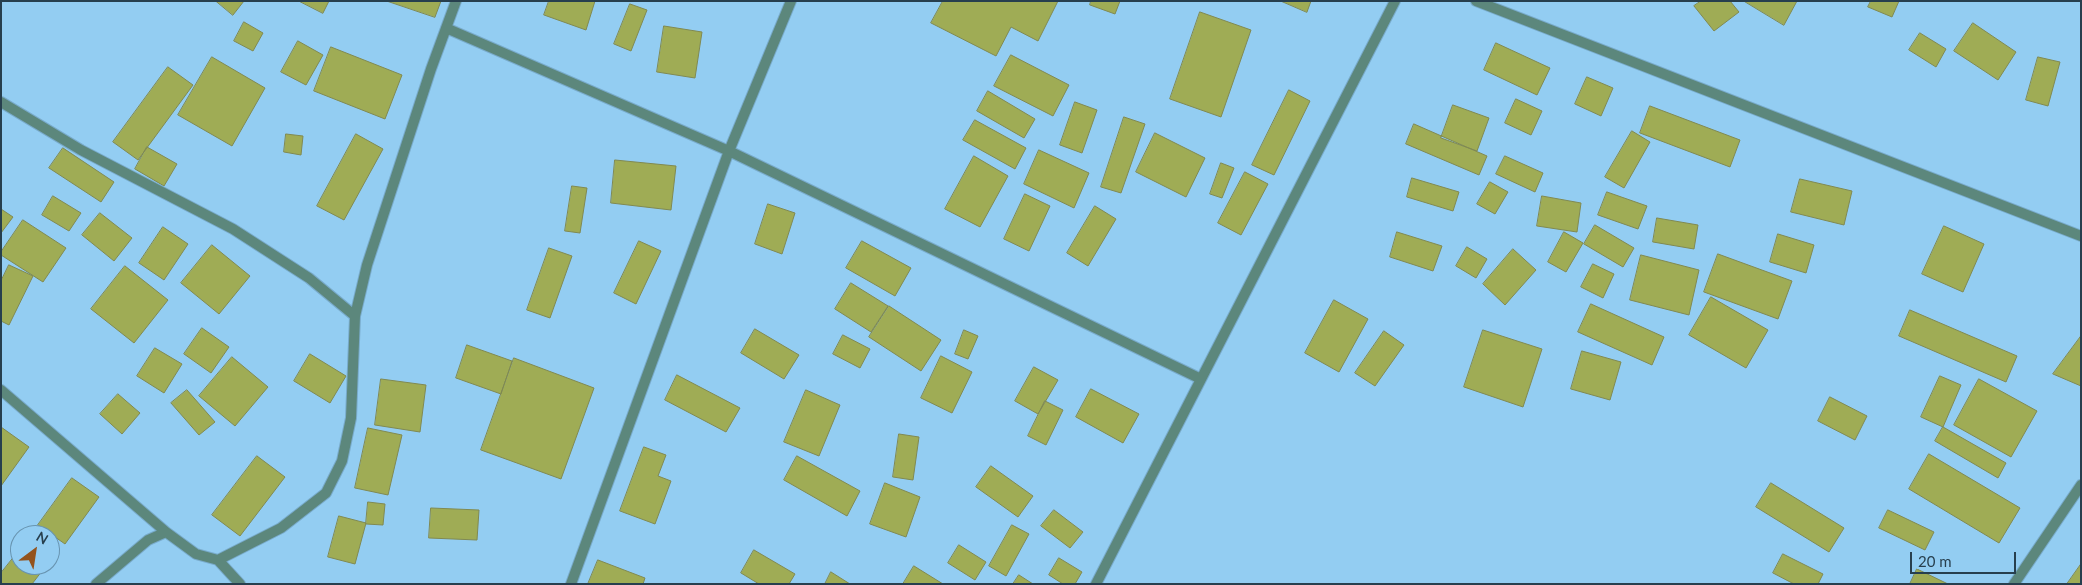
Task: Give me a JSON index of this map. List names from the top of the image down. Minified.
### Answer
{"scale_bar":"20 m","north":"top right"}
